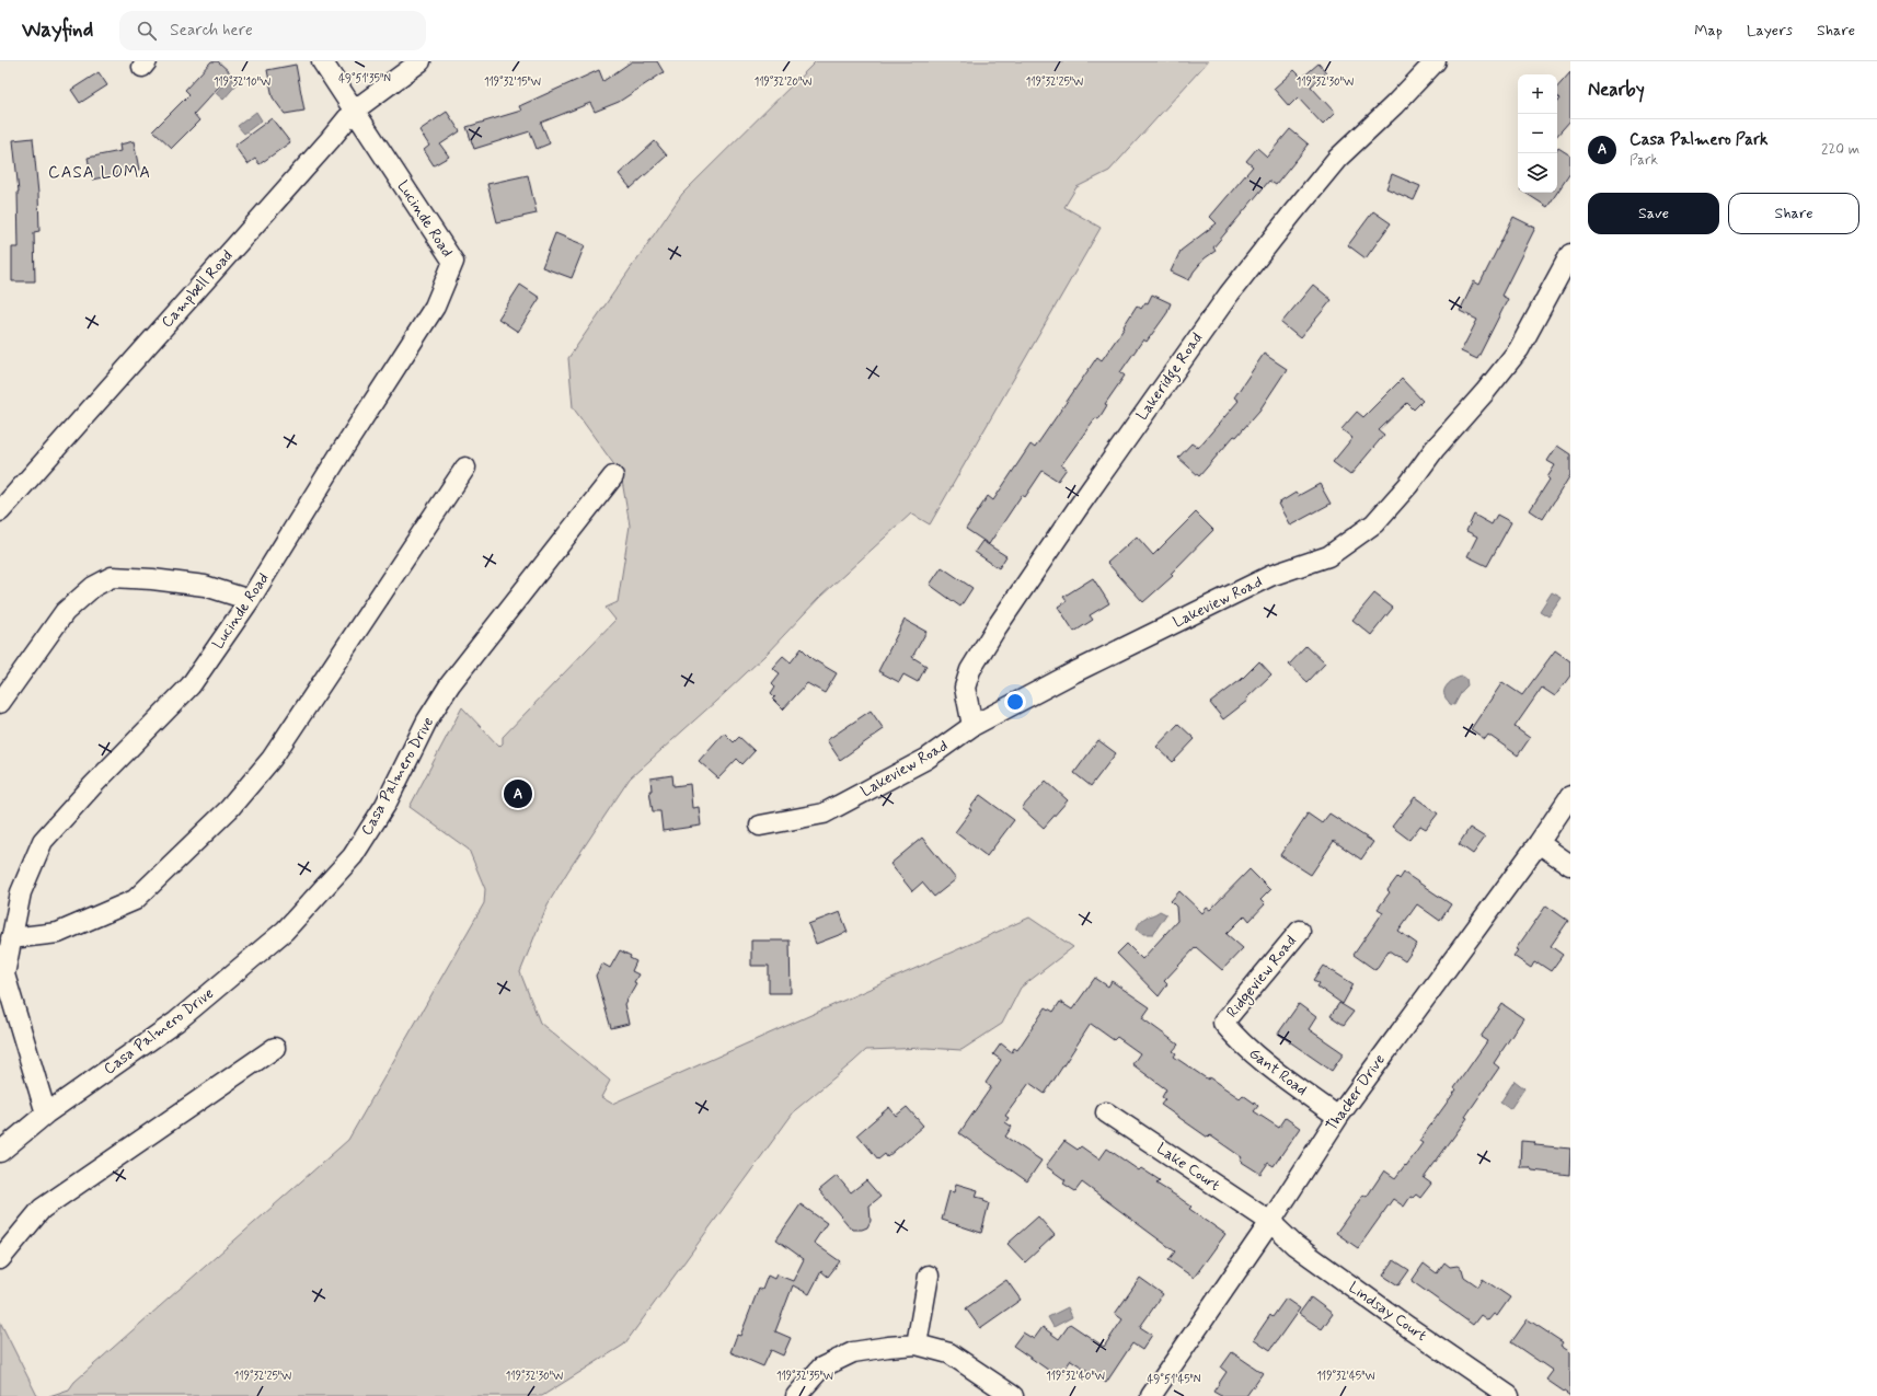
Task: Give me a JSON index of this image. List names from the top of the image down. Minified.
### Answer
{"streets":{"street":["Lucinde Road","Campbell Road","Lakeridge Road","Lakeview Road","Casa Palmero Drive","Ridgeview Road","Gant Road","Thacker Drive","Lake Court","Lindsay Court"]},"crossings":[["Lucinde Road","Campbell Road"],["Lucinde Road","Casa Palmero Drive"],["Lakeridge Road","Lakeview Road"],["Ridgeview Road","Gant Road"],["Gant Road","Thacker Drive"],["Thacker Drive","Lake Court"],["Thacker Drive","Lindsay Court"],["Lake Court","Lindsay Court"]],"districts":["CASA LOMA"],"page":{"header":"Wayfind","search":"Search here","nav":["Map","Layers","Share"],"heading":"Nearby","map_buttons":["+","−"],"list":[{"mark":"A","name":"Casa Palmero Park","note":"Park","value":"220 m"}],"buttons":["Save","Share"],"pins":"A"},"coordinates":["49°51'35\"N","119°32'15\"W","119°32'20\"W","119°32'10\"W","119°32'25\"W","119°32'30\"W","119°32'35\"W","119°32'40\"W","119°32'45\"W","49°51'45\"N"]}
